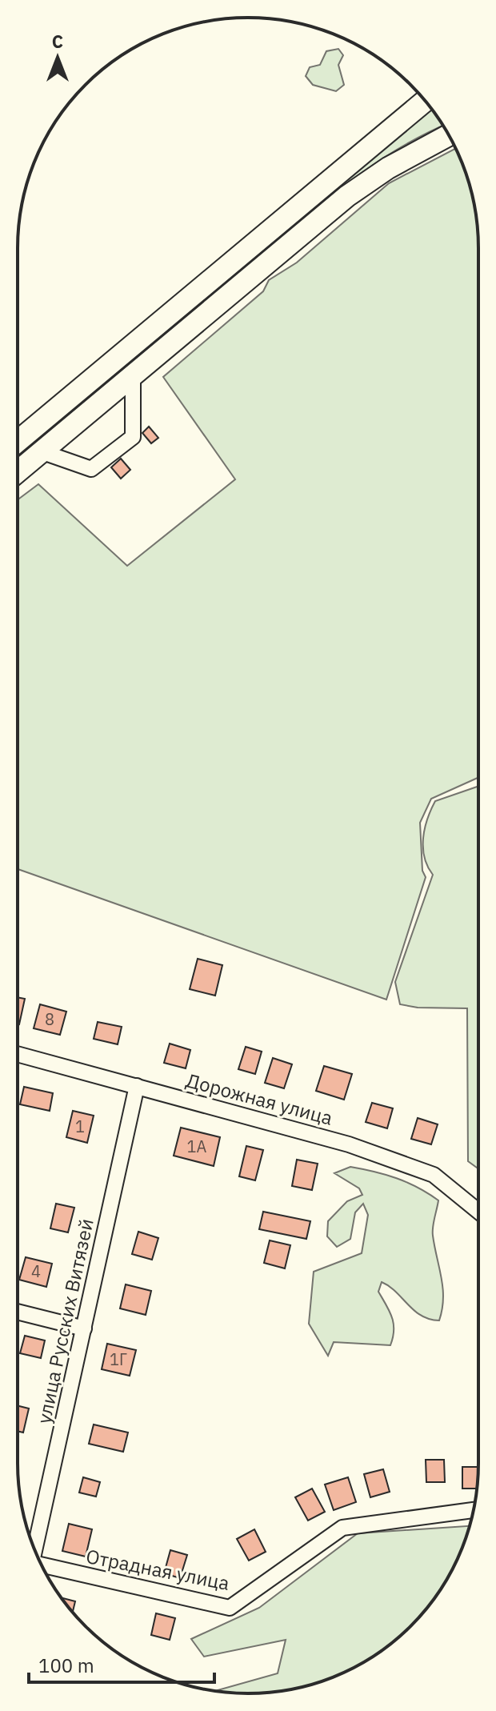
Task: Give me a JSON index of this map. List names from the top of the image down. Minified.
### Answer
{"streets":{"street":["Дорожная улица","улица Русских Витязей","Отрадная улица"]},"crossings":[["Дорожная улица","улица Русских Витязей"]],"house_numbers":["8","1","1А","4","1Г"],"scale_bar":"100 m","north":"top"}
